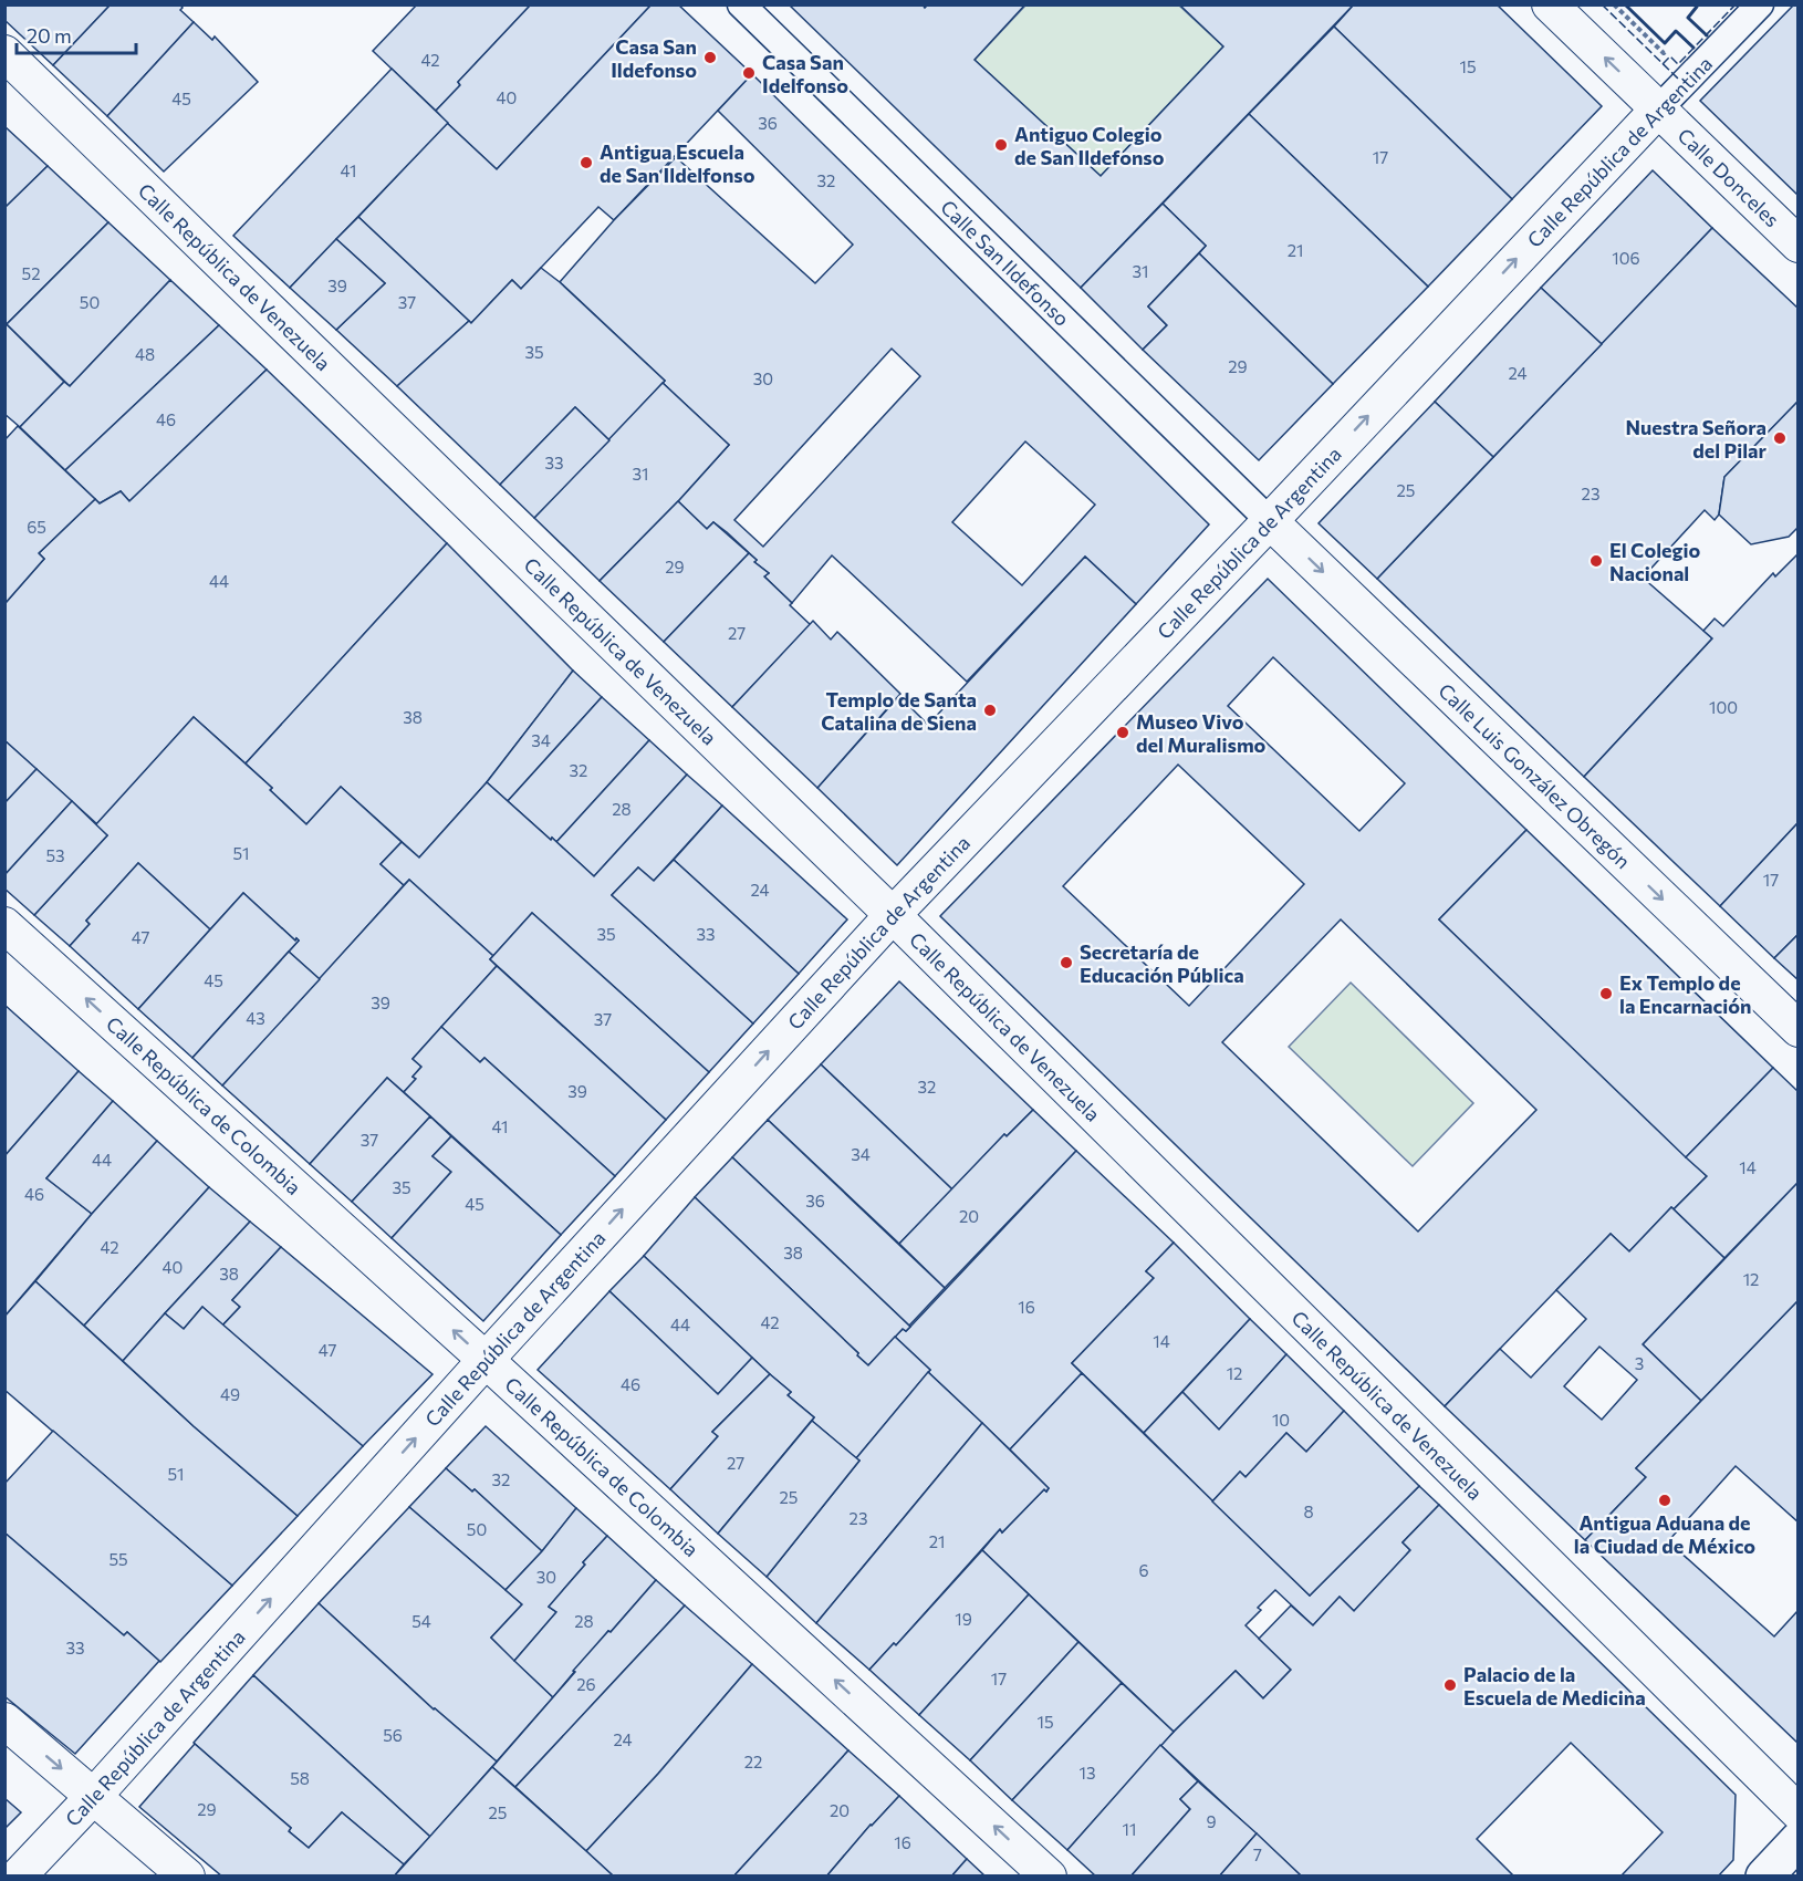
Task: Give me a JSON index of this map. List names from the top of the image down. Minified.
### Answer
{"streets":{"street":["Calle República de Argentina","Calle Donceles","Calle San Ildefonso","Calle República de Venezuela","Calle Luis González Obregón","Calle República de Colombia"]},"crossings":[["Calle República de Argentina","Calle Donceles"],["Calle República de Argentina","Calle San Ildefonso"],["Calle República de Argentina","Calle República de Venezuela"],["Calle República de Argentina","Calle Luis González Obregón"],["Calle República de Argentina","Calle República de Colombia"],["Calle San Ildefonso","Calle Luis González Obregón"]],"one_way":["Calle República de Argentina","Calle Donceles","Calle Luis González Obregón","Calle República de Colombia"],"places":["Casa San Ildefonso","Casa San Idelfonso","Antiguo Colegio de San Ildefonso","Antigua Escuela de San Ildelfonso","Nuestra Señora del Pilar","El Colegio Nacional","Templo de Santa Catalina de Siena","Museo Vivo del Muralismo","Secretaría de Educación Pública","Ex Templo de la Encarnación","Antigua Aduana de la Ciudad de México","Palacio de la Escuela de Medicina"],"house_numbers":["42","15","40","45","36","17","41","32","21","106","31","52","39","50","37","35","48","29","24","30","46","33","31","25","23","65","29","44","27","100","38","34","32","28","51","53","17","24","35","33","47","45","39","43","37","32","39","41","37","34","44","14","35","46","36","45","20","42","38","40","38","12","16","42","44","14","47","3","12","46","49","10","27","51","32","25","8","23","50","21","55","6","30","19","54","28","33","17","26","15","56","24","22","13","58","29","20","25","9","11","16","7"],"scale_bar":"20 m"}
